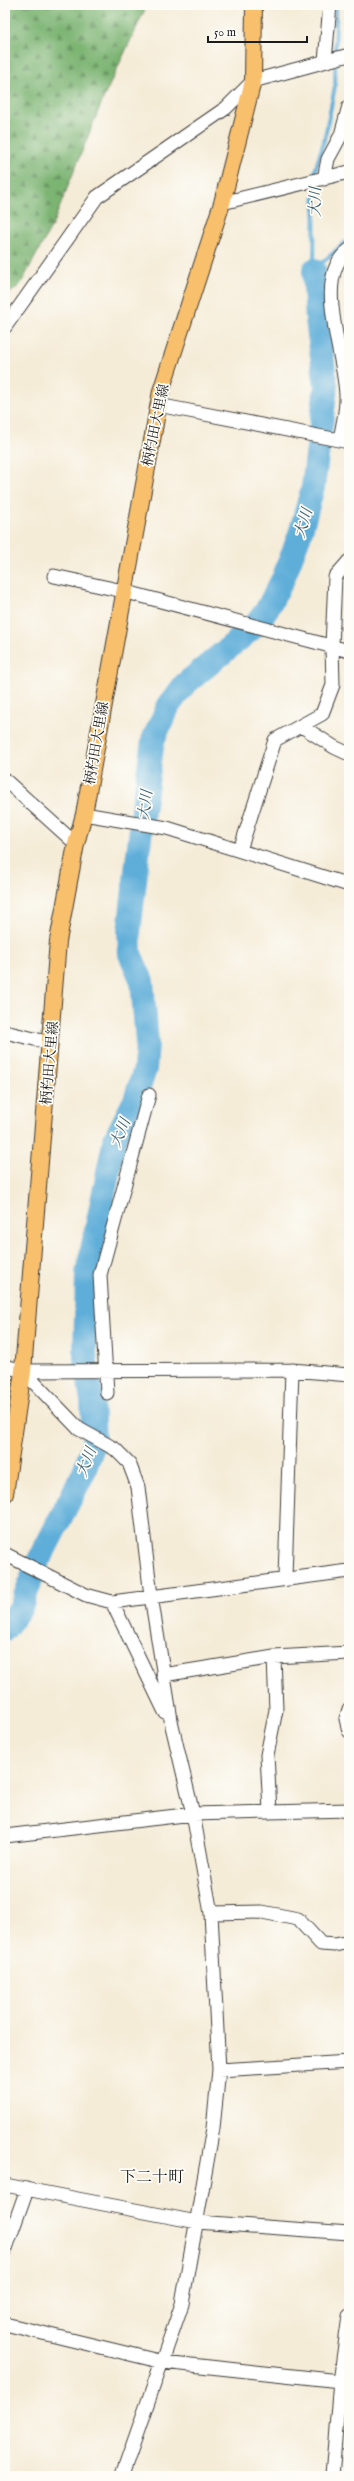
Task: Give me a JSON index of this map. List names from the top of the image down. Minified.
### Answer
{"streets":{"main road":["柄杓田大里線"]},"districts":["下二十町"],"water":["大川"],"scale_bar":"50 m"}
